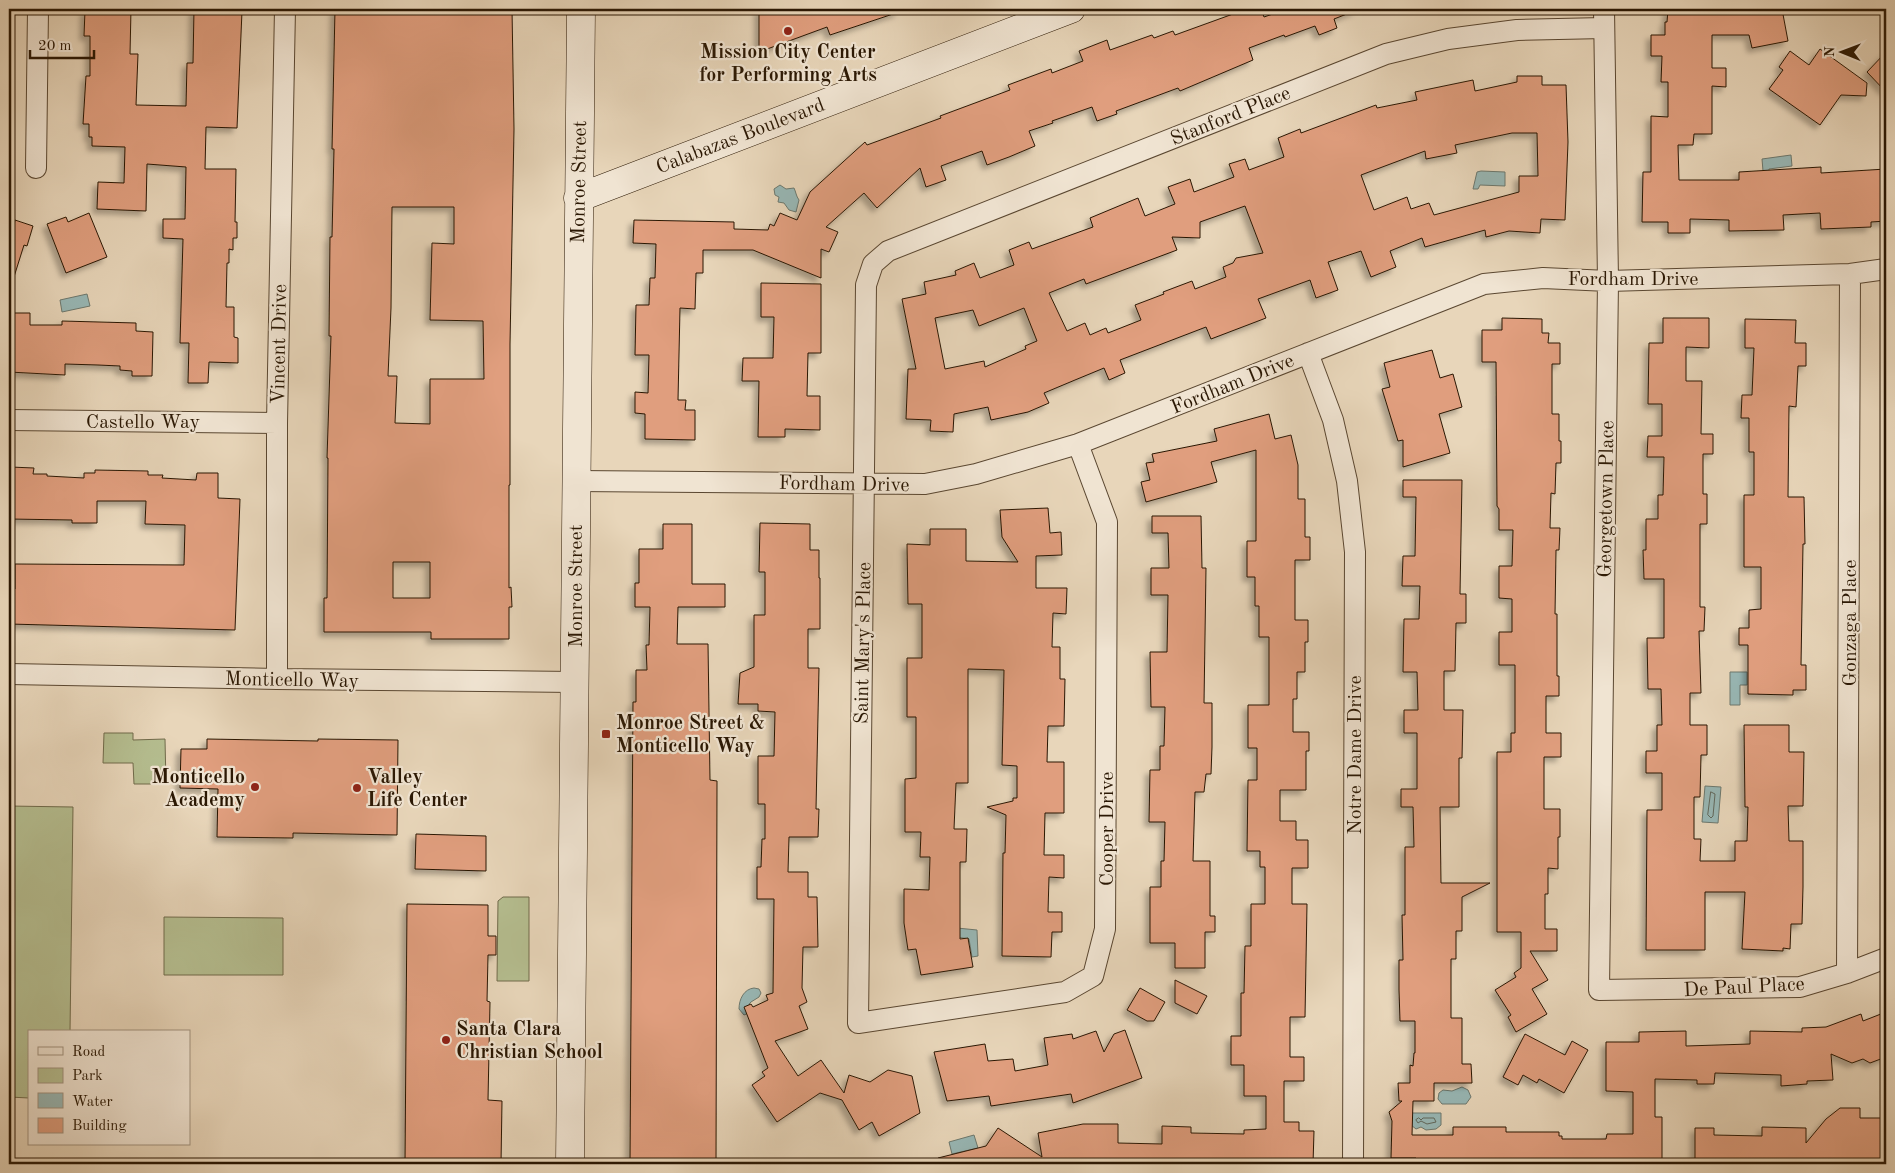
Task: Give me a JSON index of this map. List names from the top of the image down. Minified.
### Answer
{"streets":{"main road":["Calabazas Boulevard","Monroe Street"],"street":["Stanford Place","Fordham Drive","Vincent Drive","Castello Way","Georgetown Place","Gonzaga Place","Saint Mary's Place","Monticello Way","Notre Dame Drive","Cooper Drive","De Paul Place"]},"crossings":[["Stanford Place","Georgetown Place"],["Stanford Place","Saint Mary's Place"],["Calabazas Boulevard","Monroe Street"],["Monroe Street","Fordham Drive"],["Monroe Street","Monticello Way"],["Fordham Drive","Georgetown Place"],["Fordham Drive","Gonzaga Place"],["Fordham Drive","Saint Mary's Place"],["Fordham Drive","Notre Dame Drive"],["Fordham Drive","Cooper Drive"],["Vincent Drive","Castello Way"],["Vincent Drive","Monticello Way"],["Georgetown Place","De Paul Place"],["Gonzaga Place","De Paul Place"],["Saint Mary's Place","Cooper Drive"]],"places":{"other":["Mission City Center for Performing Arts","Monticello Academy","Valley Life Center","Santa Clara Christian School"],"transit":["Monroe Street & Monticello Way"]},"legend":["Road","Park","Water","Building"],"scale_bar":"20 m","north":"left"}
